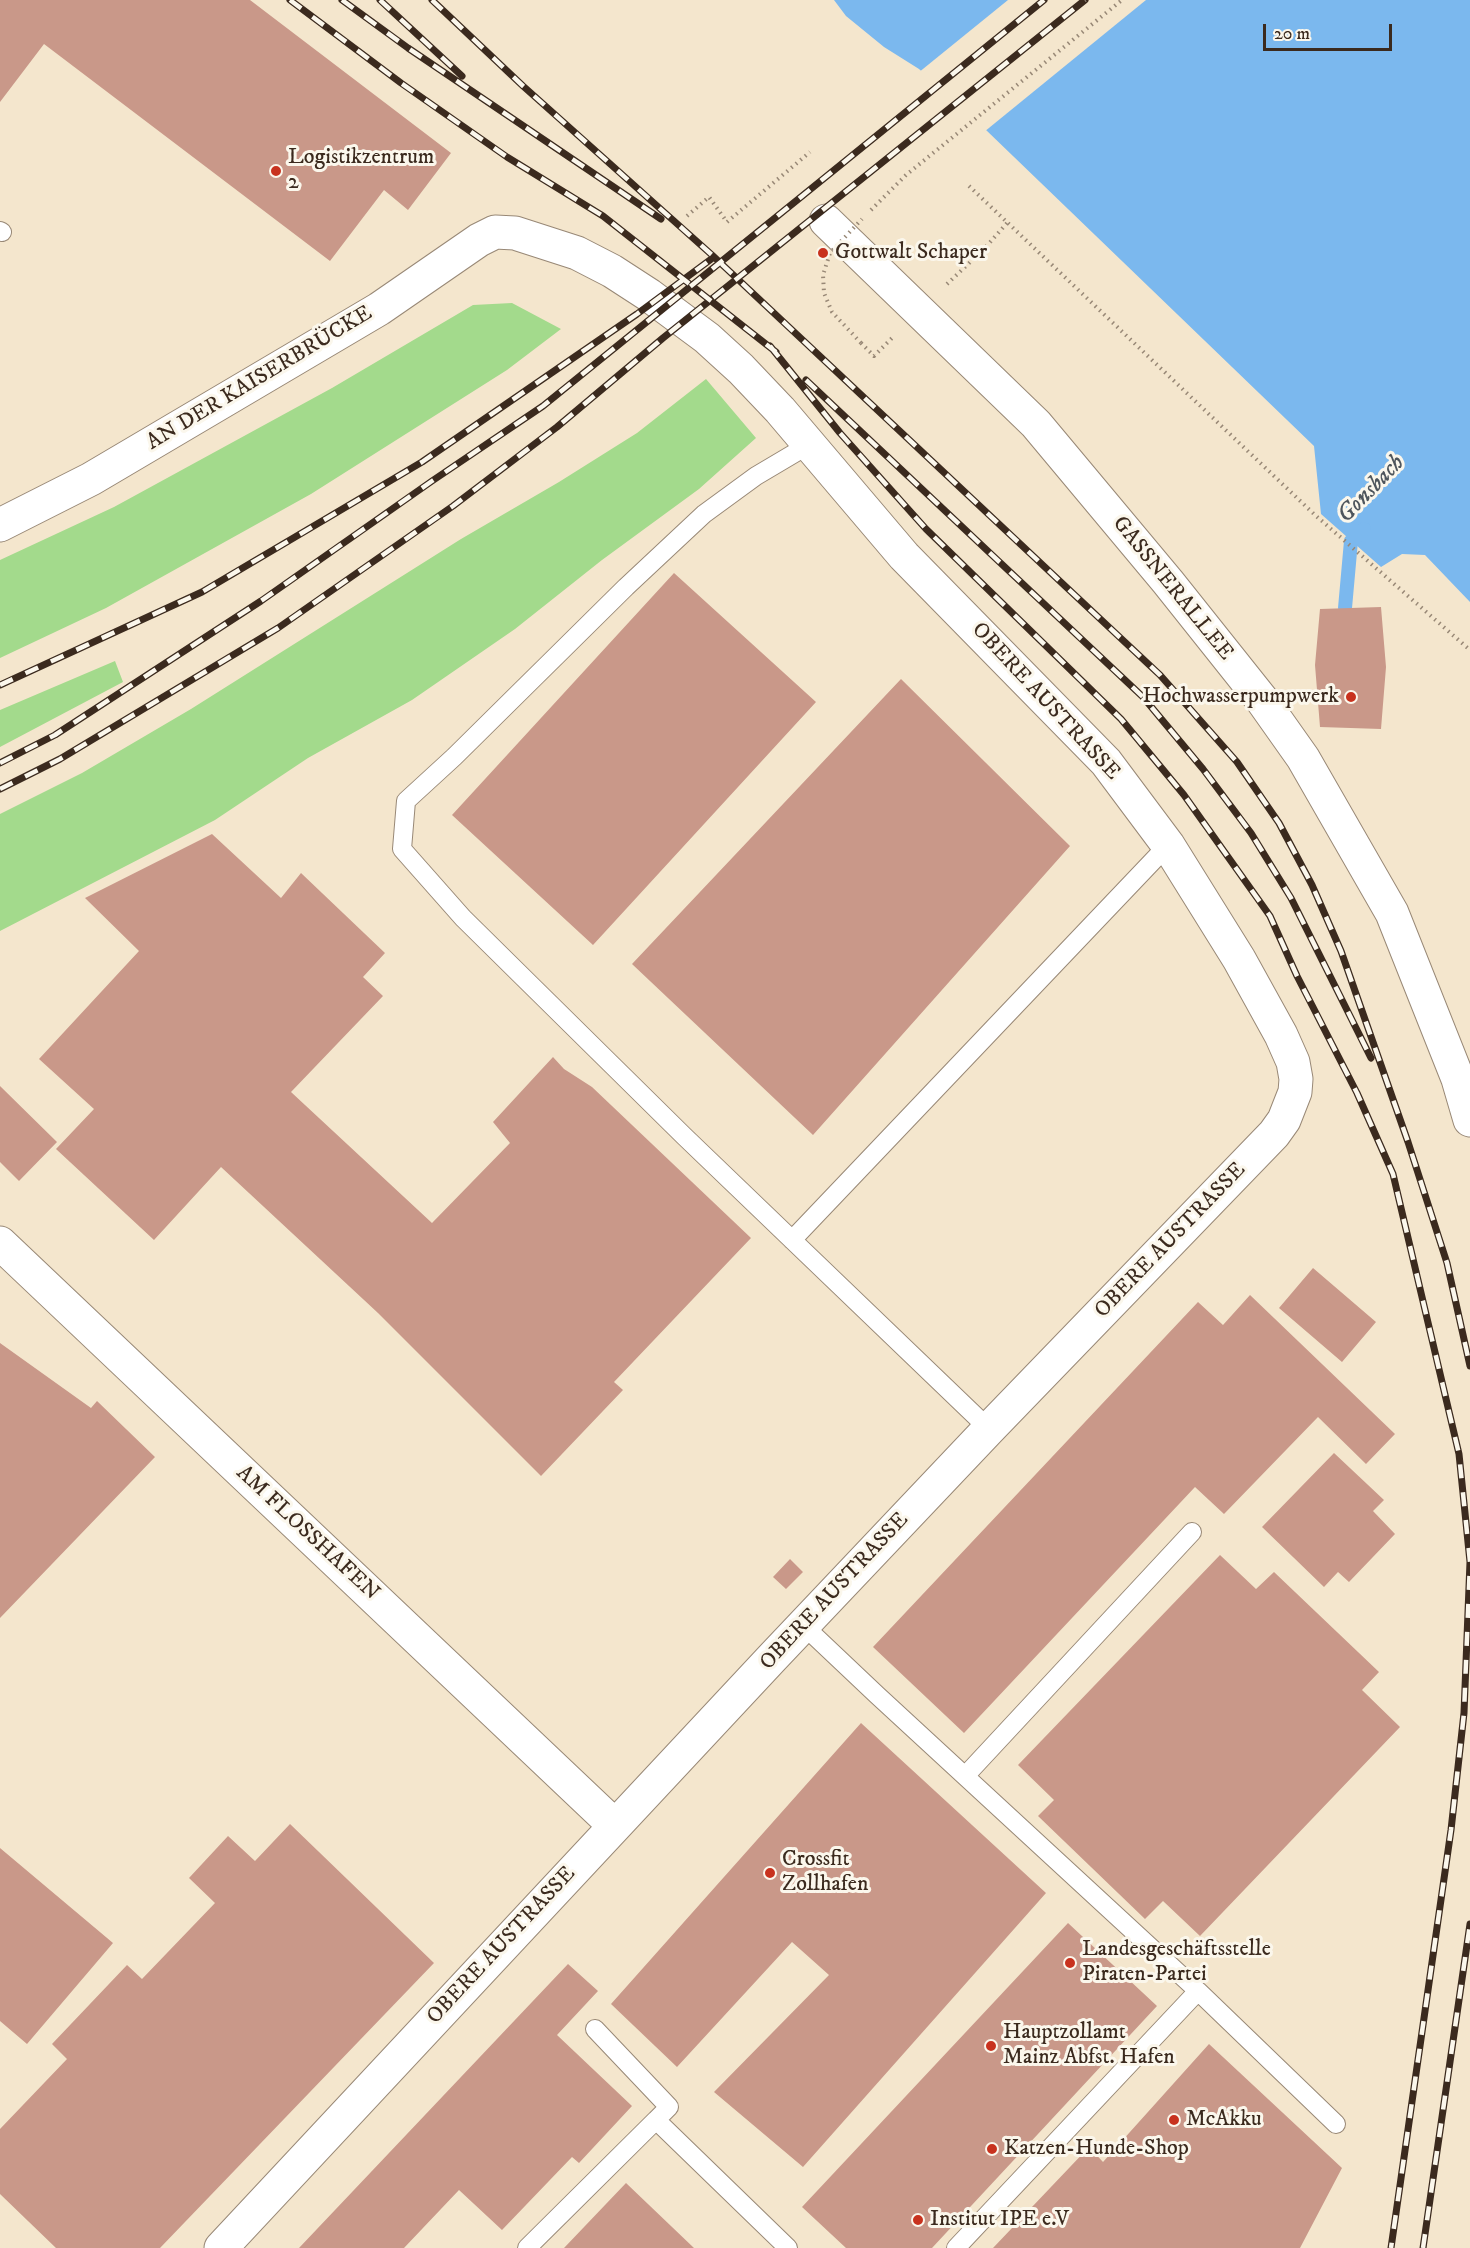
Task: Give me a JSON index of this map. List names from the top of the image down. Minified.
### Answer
{"streets":{"street":["AN DER KAISERBRÜCKE","GASSNERALLEE","OBERE AUSTRASSE","AM FLOSSHAFEN"]},"crossings":[["AN DER KAISERBRÜCKE","OBERE AUSTRASSE"],["OBERE AUSTRASSE","AM FLOSSHAFEN"]],"water":["Gonsbach"],"places":["Logistikzentrum 2","Gottwalt Schaper","Hochwasserpumpwerk","Crossfit Zollhafen","Landesgeschäftsstelle Piraten-Partei","Hauptzollamt Mainz Abfst. Hafen","McAkku","Katzen-Hunde-Shop","Institut IPE e.V"],"scale_bar":"20 m"}
